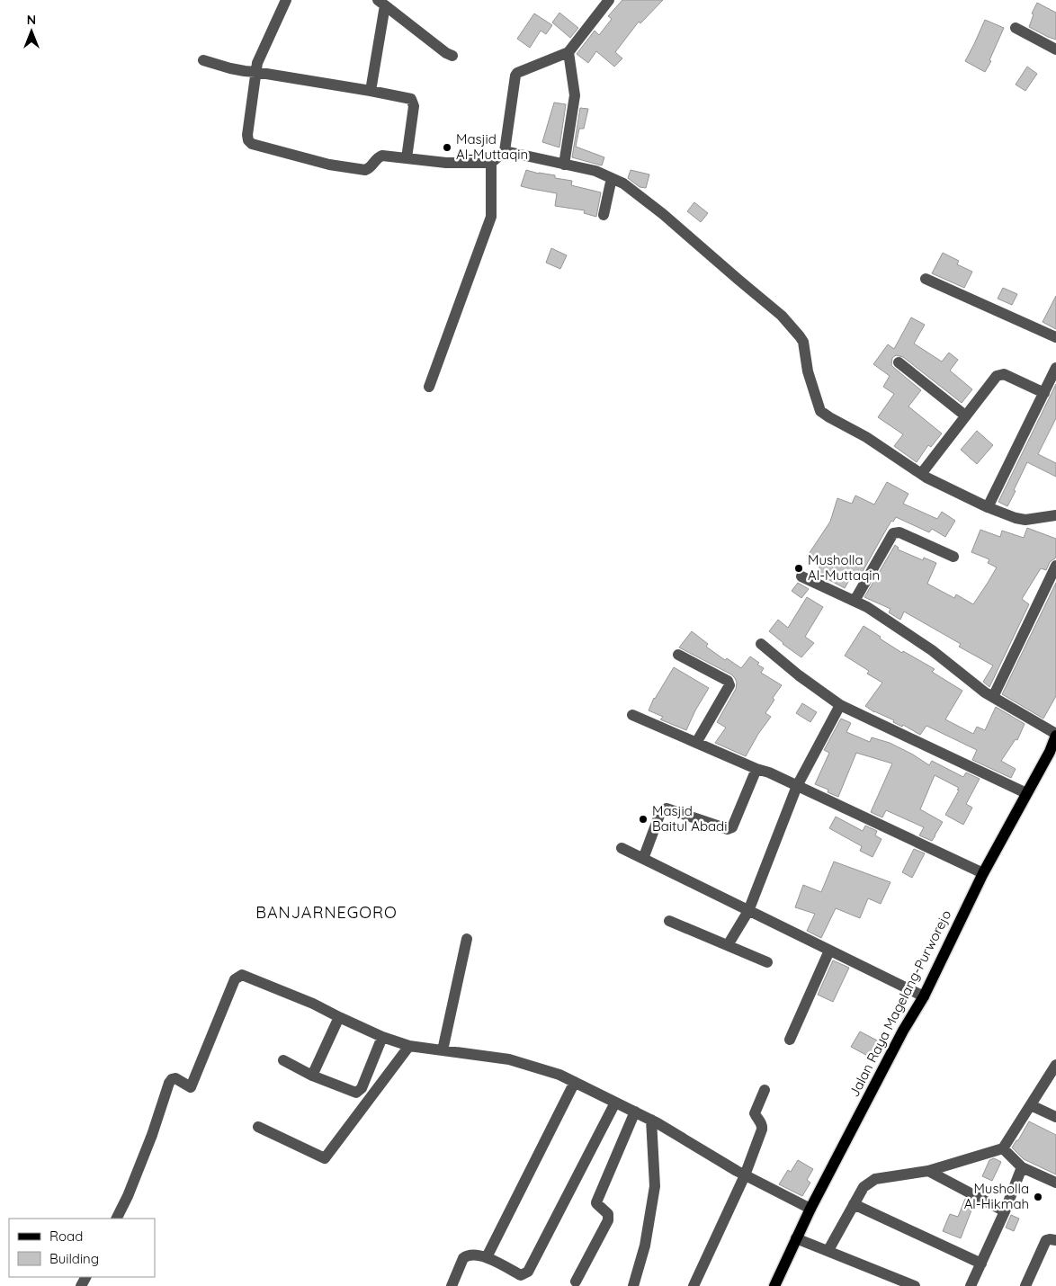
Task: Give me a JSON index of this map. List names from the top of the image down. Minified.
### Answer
{"streets":{"main road":["Jalan Raya Magelang-Purworejo"]},"districts":["BANJARNEGORO"],"places":["Masjid Al-Muttaqin","Musholla Al-Muttaqin","Masjid Baitul Abadi","Musholla Al-Hikmah"],"legend":["Road","Building"],"north":"top"}
